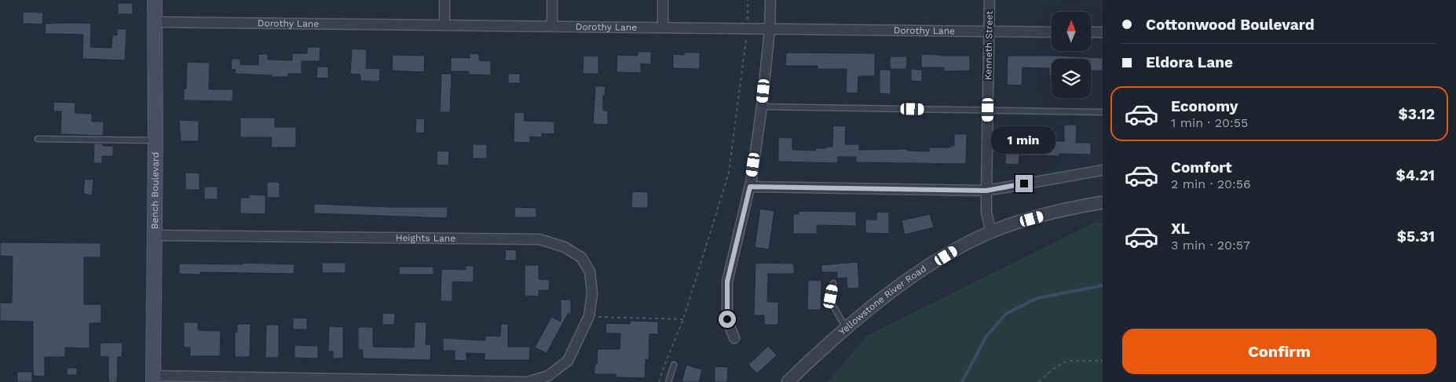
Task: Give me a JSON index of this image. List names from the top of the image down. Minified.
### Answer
{"streets":{"main road":["Bench Boulevard"],"street":["Dorothy Lane","Kenneth Street","Heights Lane","Yellowstone River Road"]},"crossings":[["Dorothy Lane","Kenneth Street"],["Dorothy Lane","Bench Boulevard"],["Kenneth Street","Yellowstone River Road"],["Bench Boulevard","Heights Lane"]],"north":"top","page":{"banner":["Cottonwood Boulevard","Eldora Lane"],"list":[{"name":"Economy","note":"1 min · 20:55","value":"$3.12"},{"name":"Comfort","note":"2 min · 20:56","value":"$4.21"},{"name":"XL","note":"3 min · 20:57","value":"$5.31"}],"bubble":"1 min","buttons":"Confirm"}}
